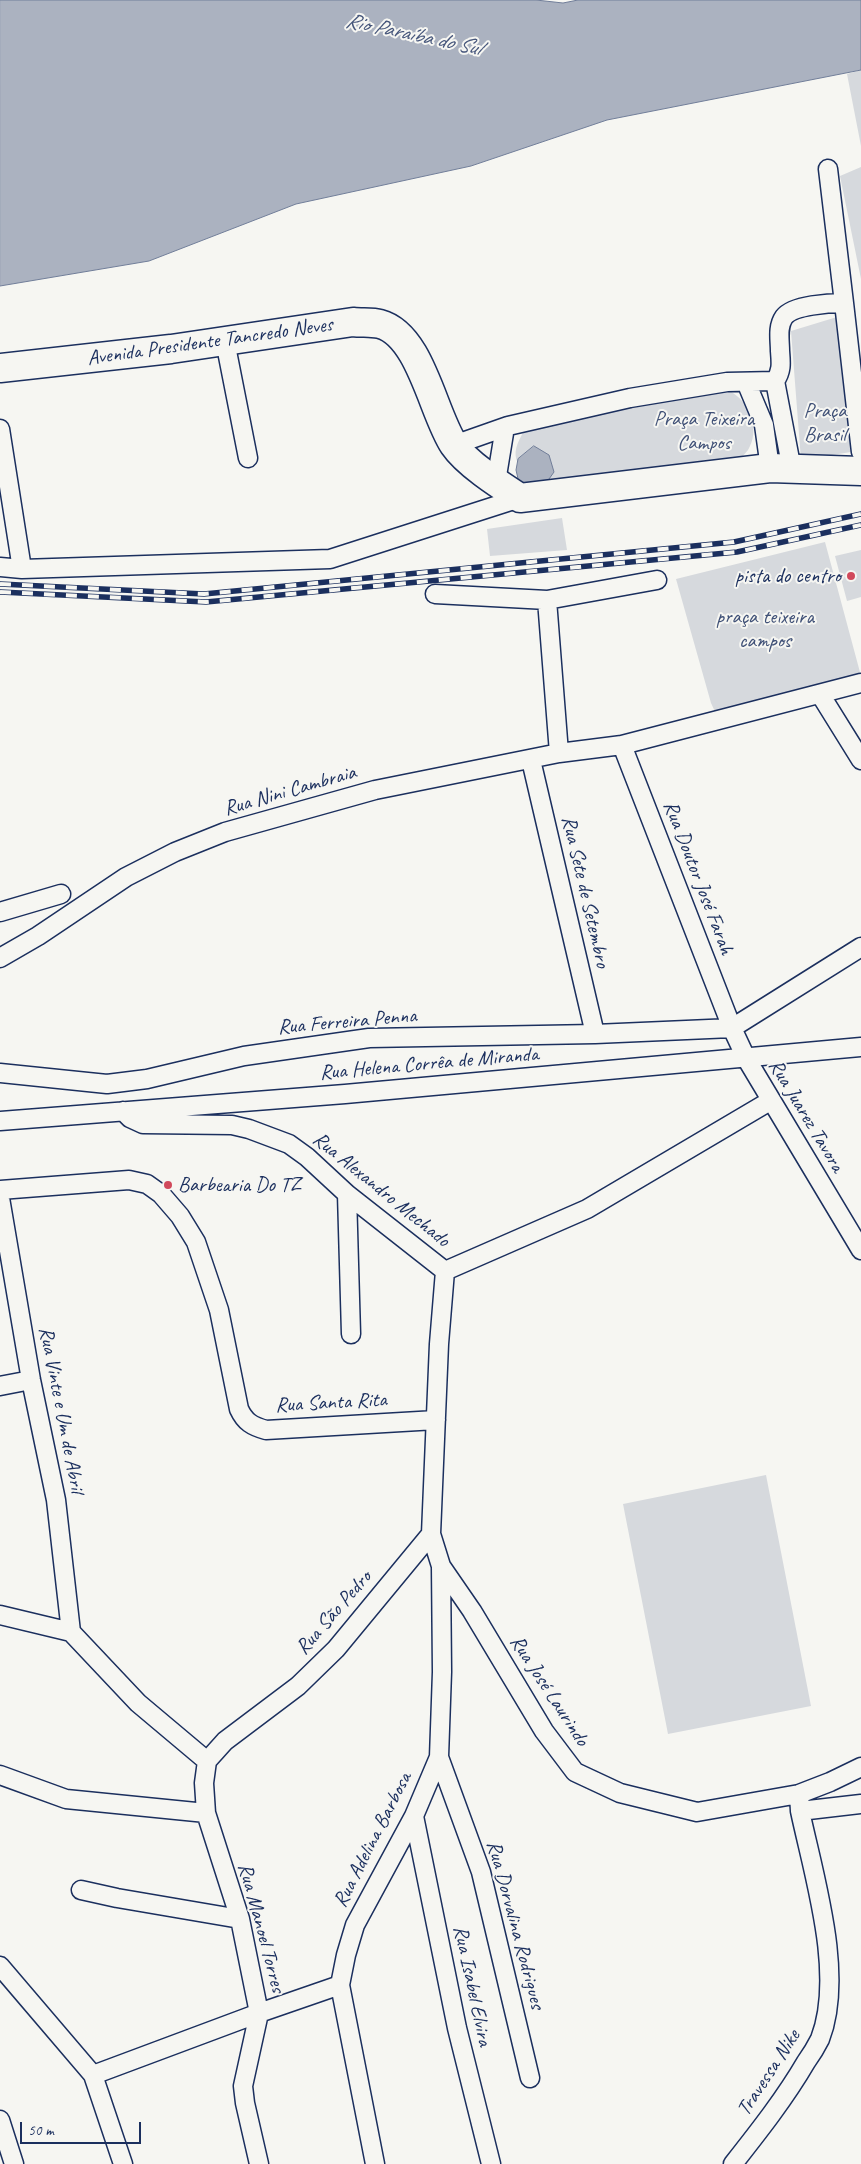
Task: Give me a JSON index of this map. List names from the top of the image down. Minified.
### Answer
{"streets":{"main road":["Avenida Presidente Tancredo Neves"],"street":["Rua Nini Cambraia","Rua Doutor José Farah","Rua Sete de Setembro","Rua Ferreira Penna","Rua Helena Corrêa de Miranda","Rua Juarez Tavora","Rua Alexandro Mechado","Rua Santa Rita","Rua Vinte e Um de Abril","Rua São Pedro","Rua José Laurindo","Rua Adelina Barbosa","Rua Dorvalina Rodrigues","Rua Manoel Torres","Rua Isabel Elvira","Travessa Nike"]},"crossings":[["Rua Nini Cambraia","Rua Doutor José Farah"],["Rua Nini Cambraia","Rua Sete de Setembro"],["Rua Doutor José Farah","Rua Ferreira Penna"],["Rua Doutor José Farah","Rua Juarez Tavora"],["Rua Sete de Setembro","Rua Ferreira Penna"],["Rua Ferreira Penna","Rua Juarez Tavora"],["Rua Helena Corrêa de Miranda","Rua Juarez Tavora"],["Rua Helena Corrêa de Miranda","Rua Alexandro Mechado"],["Rua São Pedro","Rua Adelina Barbosa"],["Rua São Pedro","Rua Manoel Torres"],["Rua José Laurindo","Rua Adelina Barbosa"],["Rua José Laurindo","Travessa Nike"],["Rua Adelina Barbosa","Rua Dorvalina Rodrigues"],["Rua Adelina Barbosa","Rua Isabel Elvira"]],"water":["Rio Paraíba do Sul"],"parks":["Praça Brasil","Praça Teixeira Campos","praça teixeira campos"],"places":["pista do centro","Barbearia Do TZ"],"scale_bar":"50 m"}
